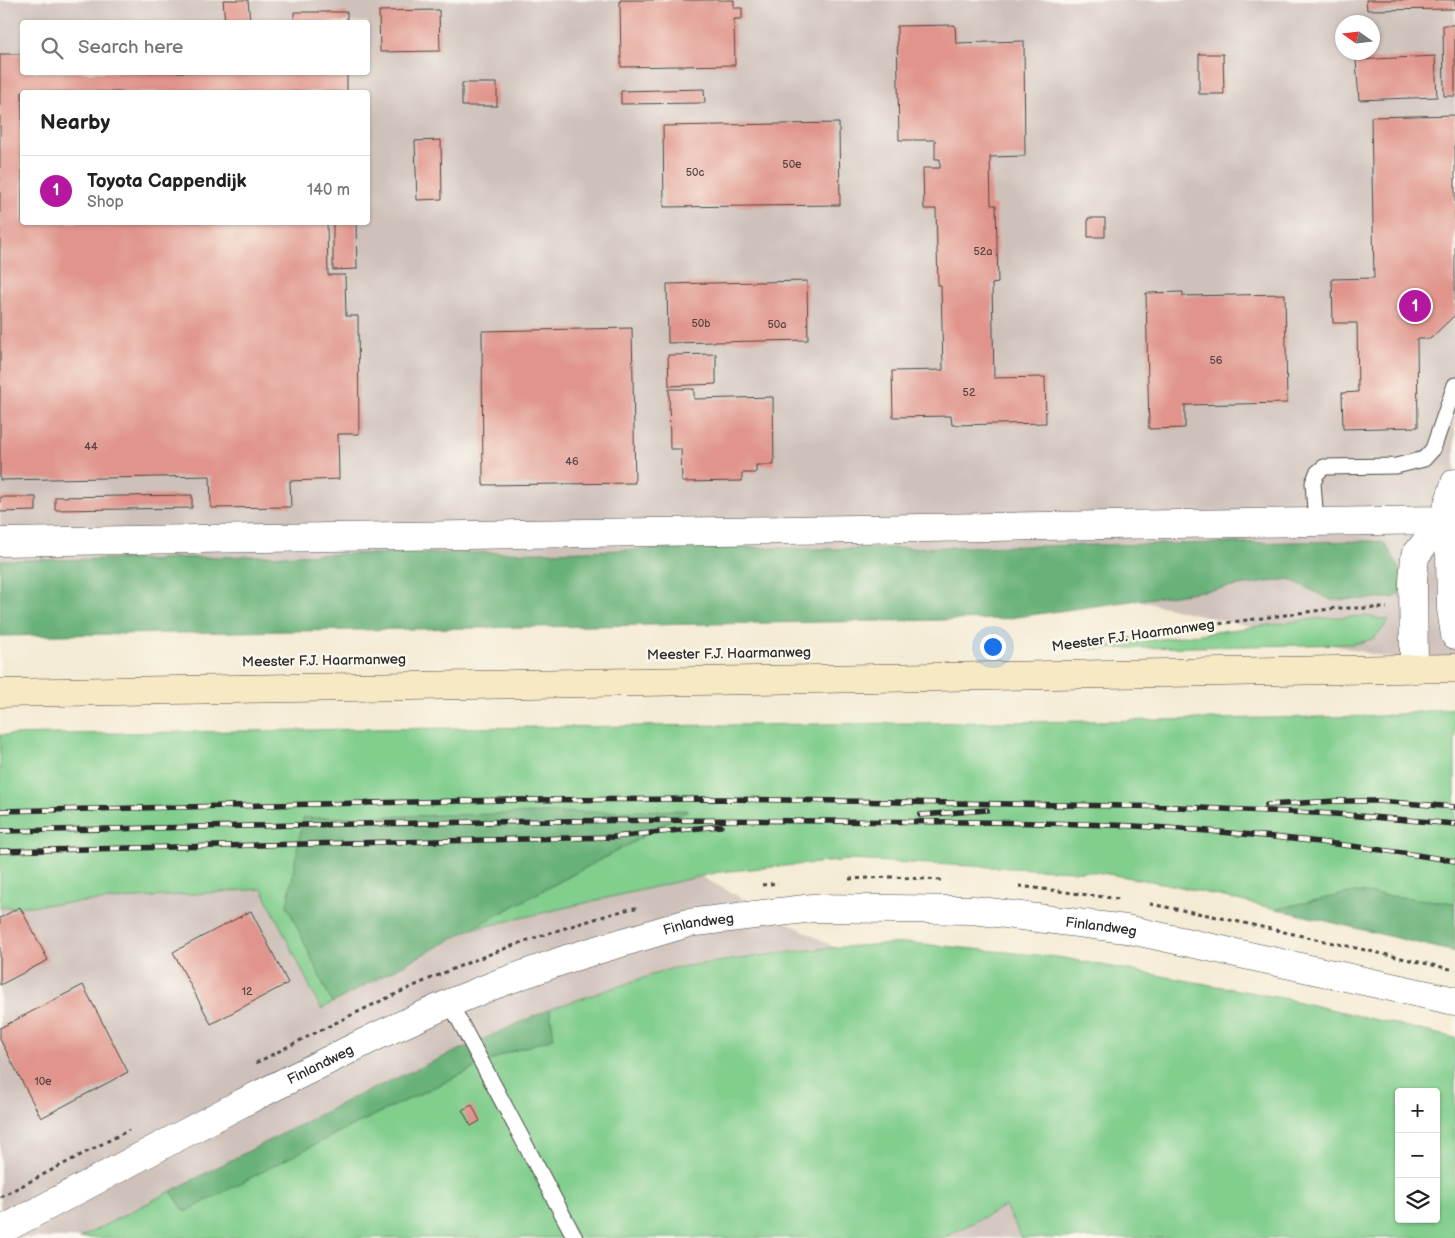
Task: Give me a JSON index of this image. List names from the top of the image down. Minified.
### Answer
{"streets":{"main road":["Meester F.J. Haarmanweg"],"street":["Finlandweg"]},"house_numbers":["50e","50c","52a","50b","50a","56","52","44","46","12","10e"],"north":"left","page":{"search":"Search here","heading":"Nearby","list":[{"mark":"1","name":"Toyota Cappendijk","note":"Shop","value":"140 m"}],"pins":"1","map_buttons":["+","−"]}}
